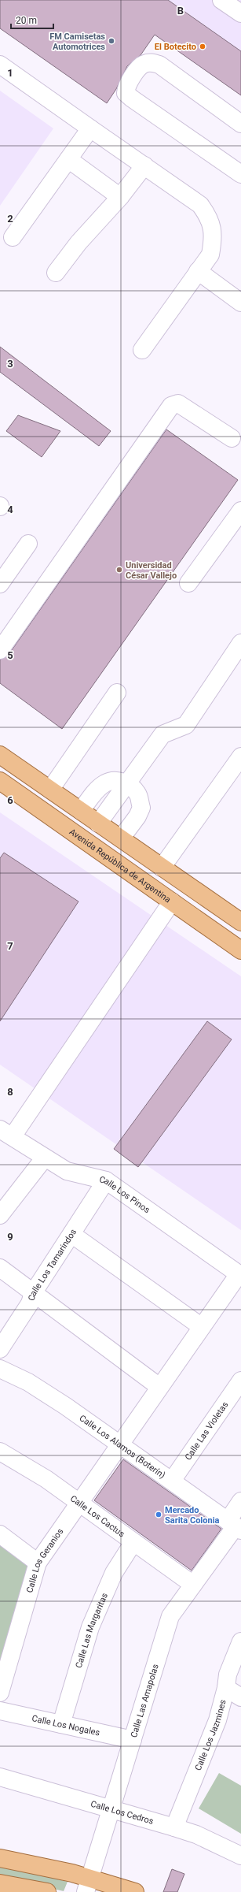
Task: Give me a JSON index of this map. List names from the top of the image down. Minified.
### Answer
{"streets":{"main road":["Avenida República de Argentina"],"street":["Calle Los Pinos","Calle Los Tamarindos","Calle Las Violetas","Calle Los Alamos (Boterín)","Calle Los Cactus","Calle Los Geranios","Calle Las Margaritas","Calle Las Amapolas","Calle Los Nogales","Calle Los Jazmines","Calle Los Cedros"]},"crossings":[["Calle Los Pinos","Calle Los Tamarindos"],["Calle Los Pinos","Calle Los Geranios"],["Calle Las Violetas","Calle Los Alamos (Boterín)"],["Calle Los Alamos (Boterín)","Calle Los Geranios"],["Calle Los Alamos (Boterín)","Calle Las Amapolas"],["Calle Los Cactus","Calle Los Geranios"],["Calle Los Cactus","Calle Las Margaritas"],["Calle Los Cactus","Calle Las Amapolas"],["Calle Las Margaritas","Calle Los Nogales"],["Calle Las Amapolas","Calle Los Nogales"],["Calle Las Amapolas","Calle Los Cedros"],["Calle Los Jazmines","Calle Los Cedros"]],"places":["FM Camisetas Automotrices","El Botecito","Universidad César Vallejo","Mercado Sarita Colonia"],"scale_bar":"20 m","grid":{"columns":["B"],"rows":["1","2","3","4","5","6","7","8","9"]}}
